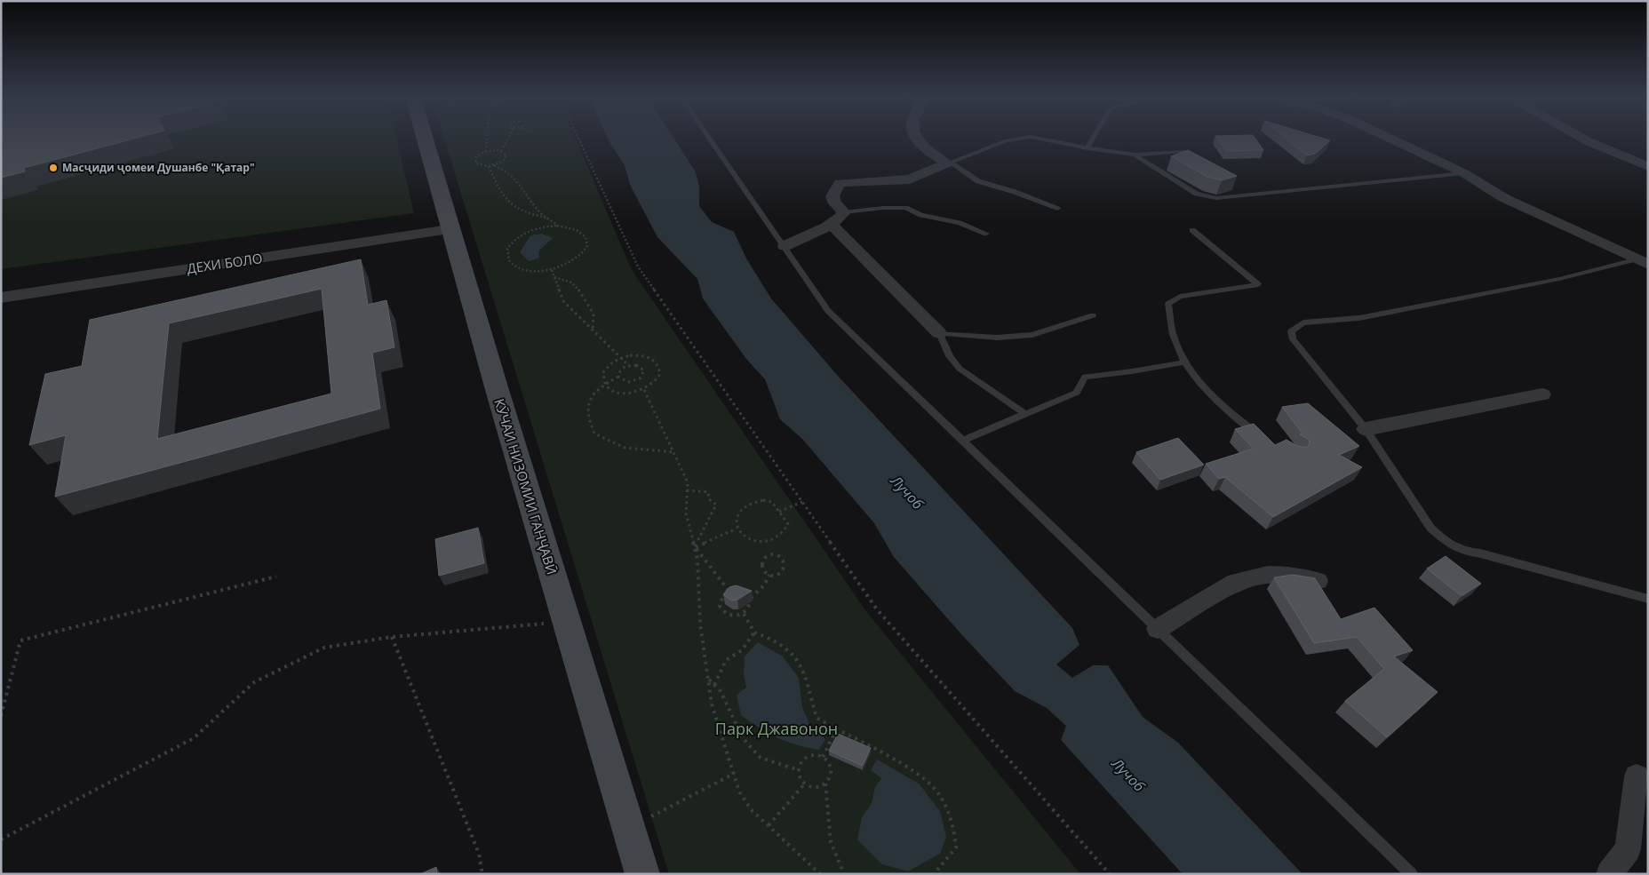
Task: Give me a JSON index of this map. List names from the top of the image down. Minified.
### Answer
{"streets":{"street":["ДЕХИ БОЛО","КӮЧАИ НИЗОМИИ ГАНҶАВӢ"]},"crossings":[["ДЕХИ БОЛО","КӮЧАИ НИЗОМИИ ГАНҶАВӢ"]],"water":["Лучоб"],"parks":["Парк Джавонон"],"places":["Масҷиди ҷомеи Душанбе \"Қатар\""]}
